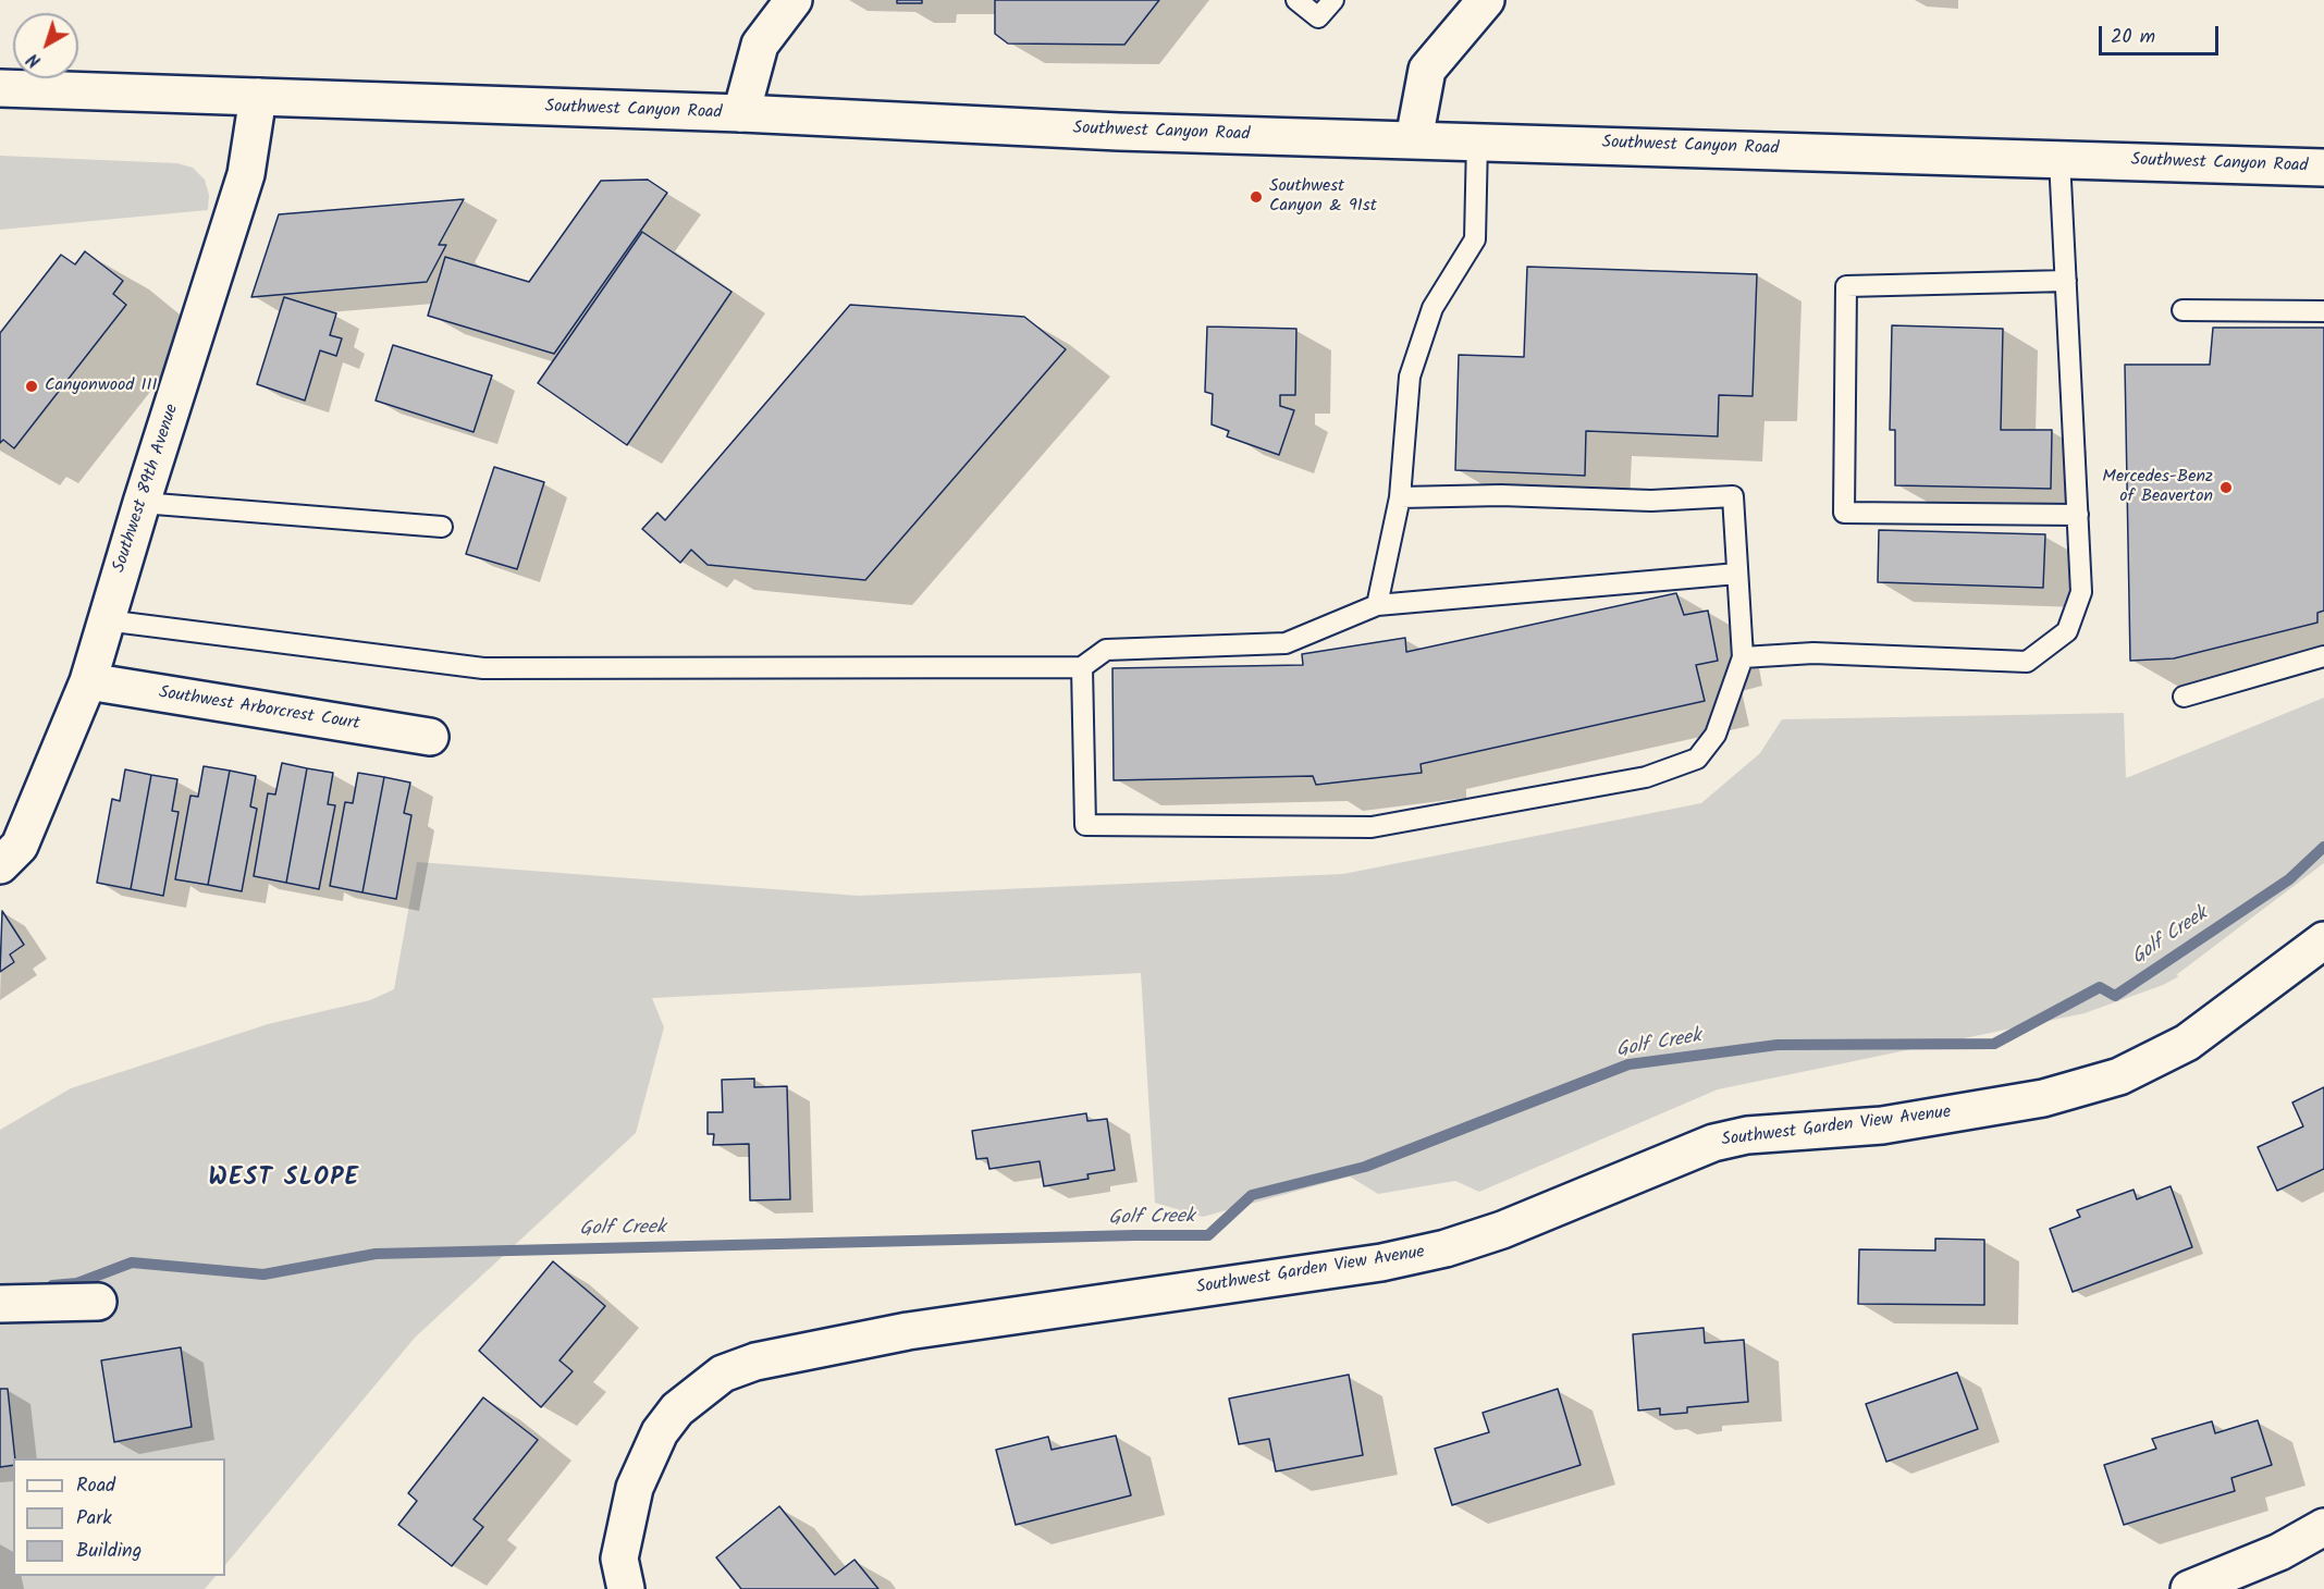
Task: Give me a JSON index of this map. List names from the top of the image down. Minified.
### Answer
{"streets":{"street":["Southwest Canyon Road","Southwest 89th Avenue","Southwest Arborcrest Court","Southwest Garden View Avenue"]},"crossings":[["Southwest Canyon Road","Southwest 89th Avenue"],["Southwest 89th Avenue","Southwest Arborcrest Court"]],"districts":["WEST SLOPE"],"water":["Golf Creek"],"places":["Southwest Canyon & 91st","Canyonwood III","Mercedes-Benz of Beaverton"],"legend":["Road","Park","Building"],"scale_bar":"20 m","north":"bottom left"}
